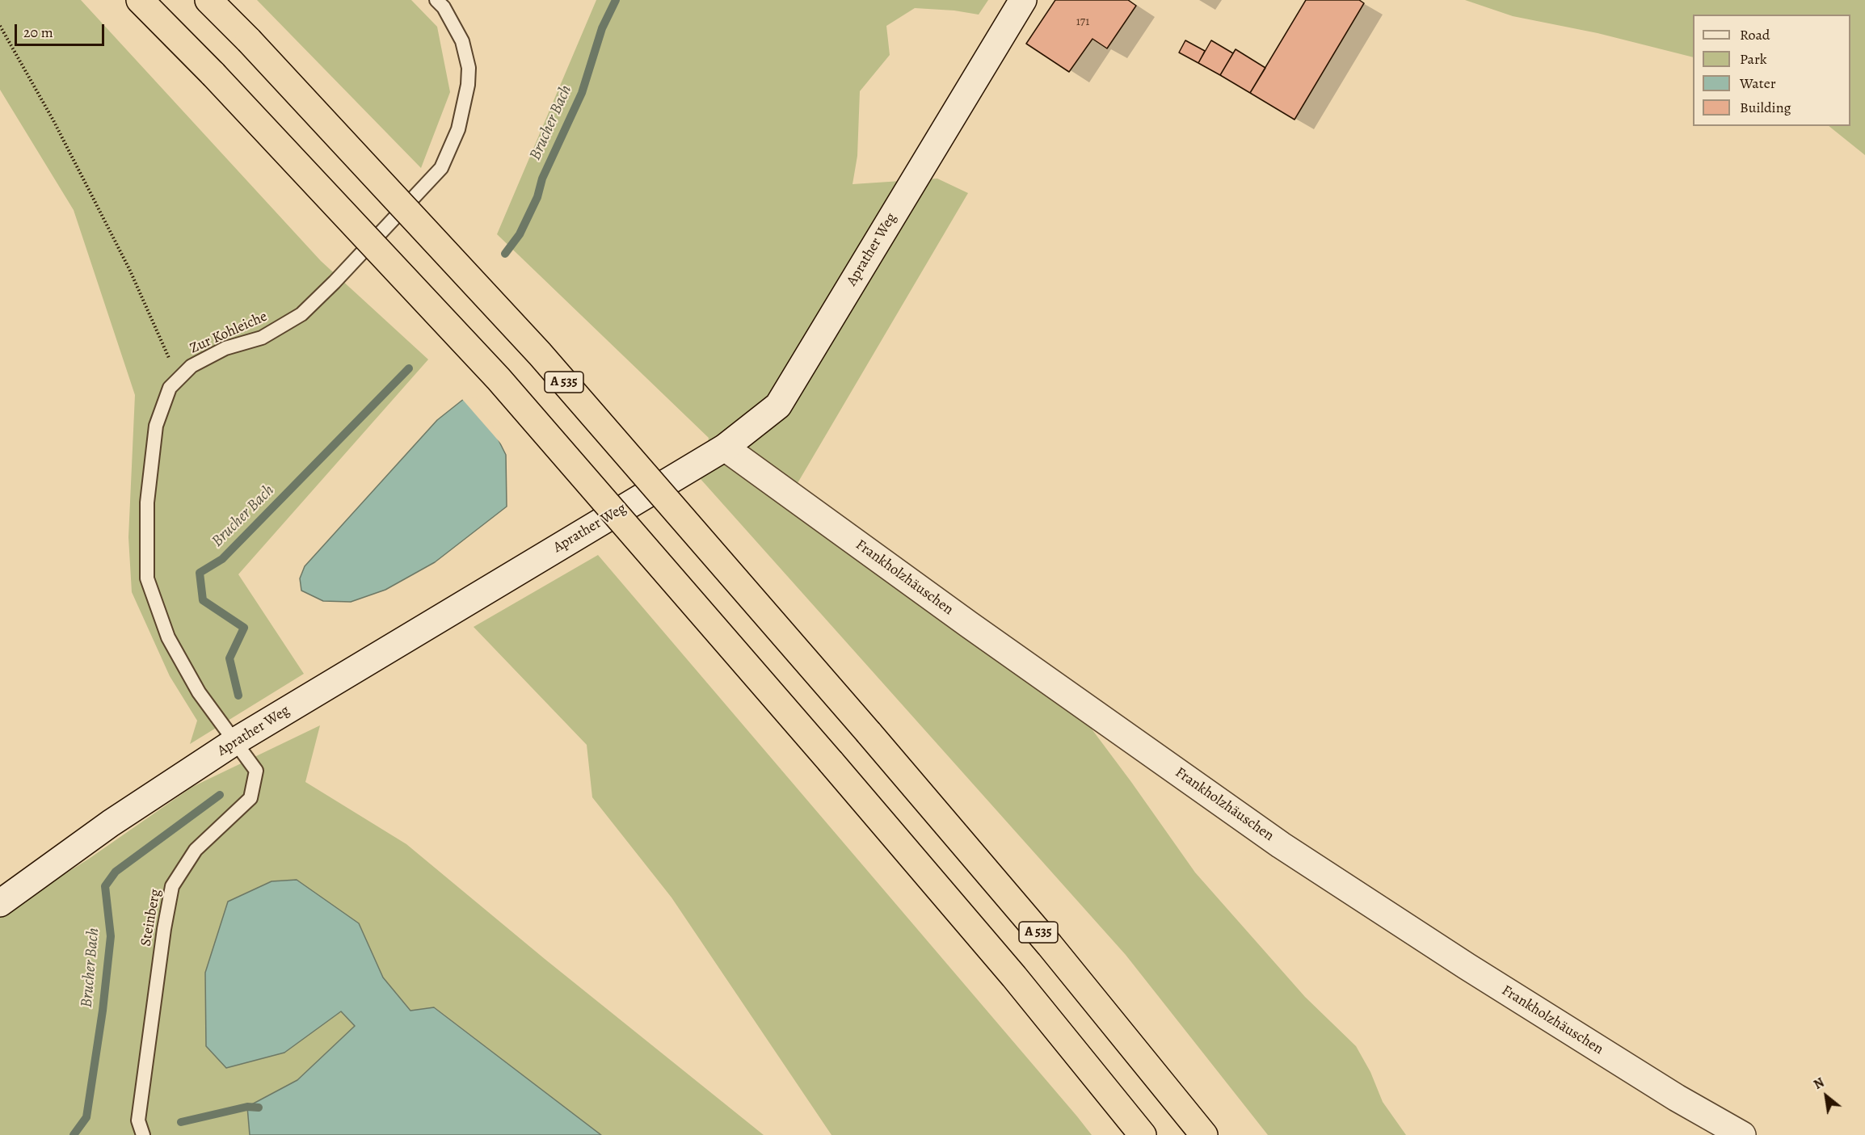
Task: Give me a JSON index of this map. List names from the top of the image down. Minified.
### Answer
{"streets":{"highway":["A 535"],"street":["Aprather Weg","Frankholzhäuschen"],"lane":["Zur Kohleiche","Steinberg"]},"crossings":[["Aprather Weg","Zur Kohleiche"],["Aprather Weg","Frankholzhäuschen"],["Aprather Weg","Steinberg"],["Zur Kohleiche","Steinberg"]],"water":["Brucher Bach"],"house_numbers":["171"],"legend":["Road","Park","Water","Building"],"scale_bar":"20 m","north":"top left"}
